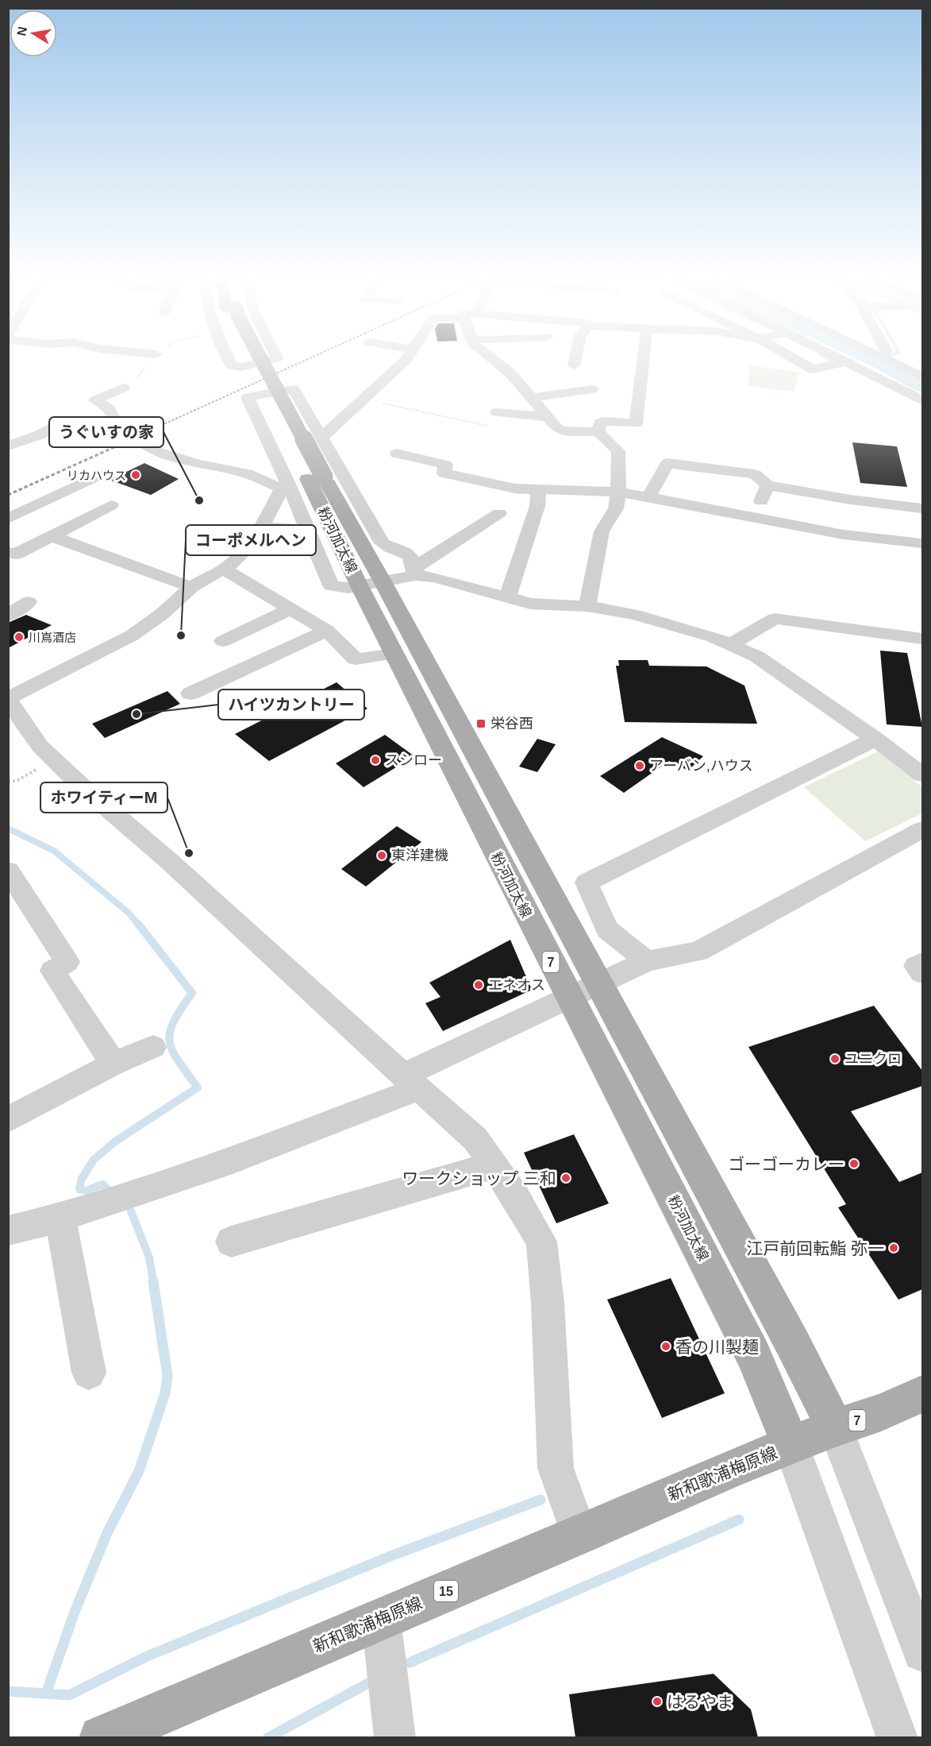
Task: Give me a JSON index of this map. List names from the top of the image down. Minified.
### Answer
{"streets":{"main road":["粉河加太線","7","新和歌浦梅原線","15"]},"crossings":[["粉河加太線","7"],["粉河加太線","新和歌浦梅原線"],["7","新和歌浦梅原線"]],"places":{"other":["リカハウス","うぐいすの家","コーポメルヘン","川嶌酒店","ハイツカントリー","スシロー","アーバン,ハウス","ホワイティーM","東洋建機","エネオス","ユニクロ","ゴーゴーカレー","ワークショップ 三和","江戸前回転鮨 弥一","香の川製麺","はるやま"],"transit":["栄谷西"]},"north":"left"}
